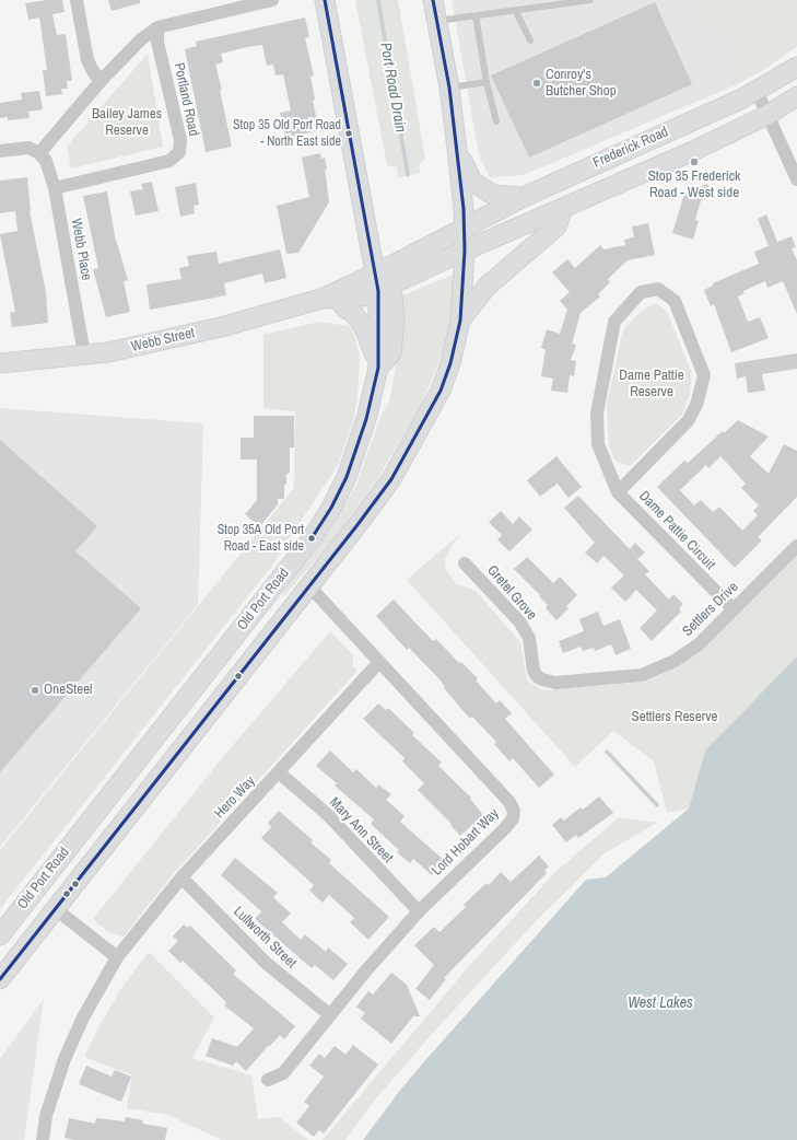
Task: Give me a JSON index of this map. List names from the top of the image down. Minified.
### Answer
{"streets":{"main road":["Frederick Road","Webb Street","Old Port Road"],"street":["Portland Road","Webb Place","Dame Pattie Circuit","Gretel Grove","Settlers Drive","Hero Way","Mary Ann Street","Lord Hobart Way","Lullworth Street"]},"crossings":[["Portland Road","Webb Place"],["Frederick Road","Webb Street"],["Frederick Road","Old Port Road"],["Webb Place","Webb Street"],["Webb Street","Old Port Road"],["Dame Pattie Circuit","Settlers Drive"],["Gretel Grove","Settlers Drive"],["Old Port Road","Lord Hobart Way"],["Hero Way","Mary Ann Street"],["Hero Way","Lord Hobart Way"],["Hero Way","Lullworth Street"],["Mary Ann Street","Lord Hobart Way"],["Lord Hobart Way","Lullworth Street"]],"water":["Port Road Drain","West Lakes"],"parks":["Bailey James Reserve","Dame Pattie Reserve","Settlers Reserve"],"places":["Conroy's Butcher Shop","Stop 35 Old Port Road - North East side","Stop 35 Frederick Road - West side","Stop 35A Old Port Road - East side","OneSteel"]}
